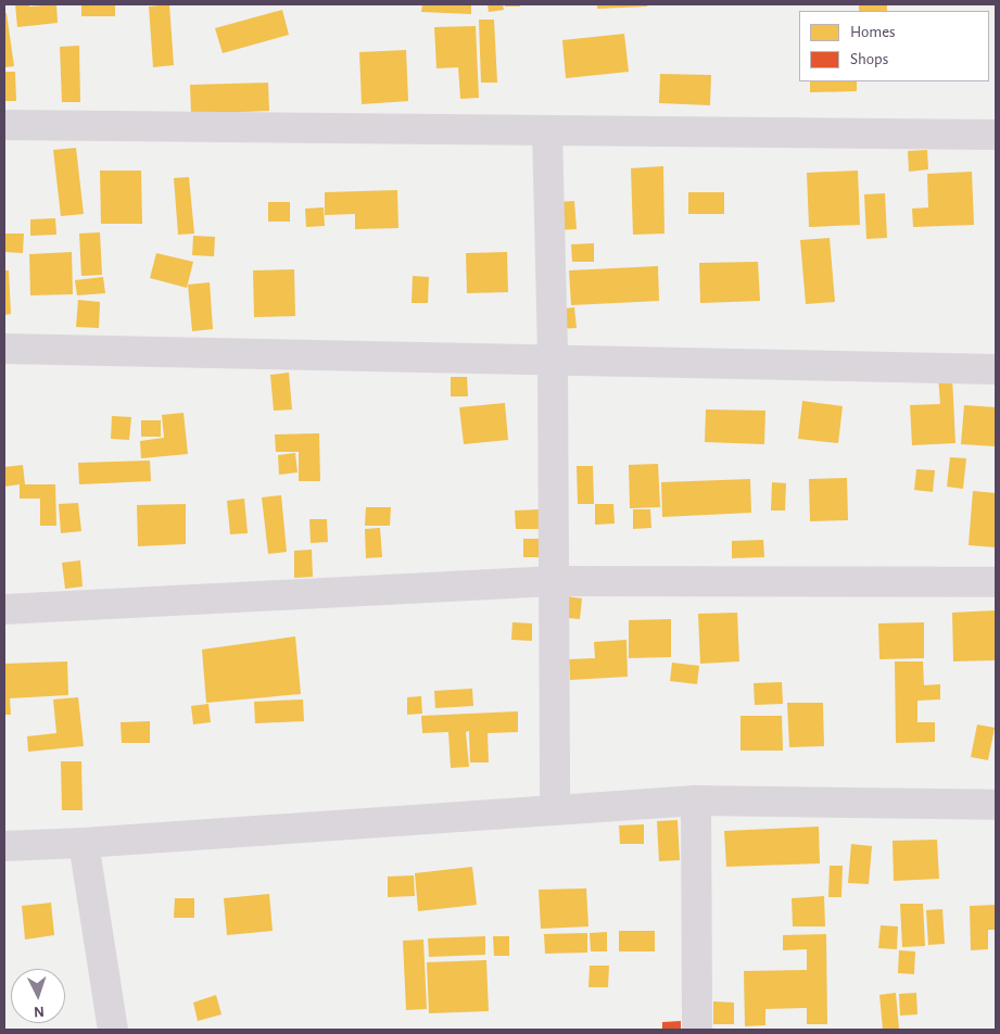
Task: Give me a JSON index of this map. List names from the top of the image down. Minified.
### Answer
{"legend":["Homes","Shops"],"north":"bottom"}
